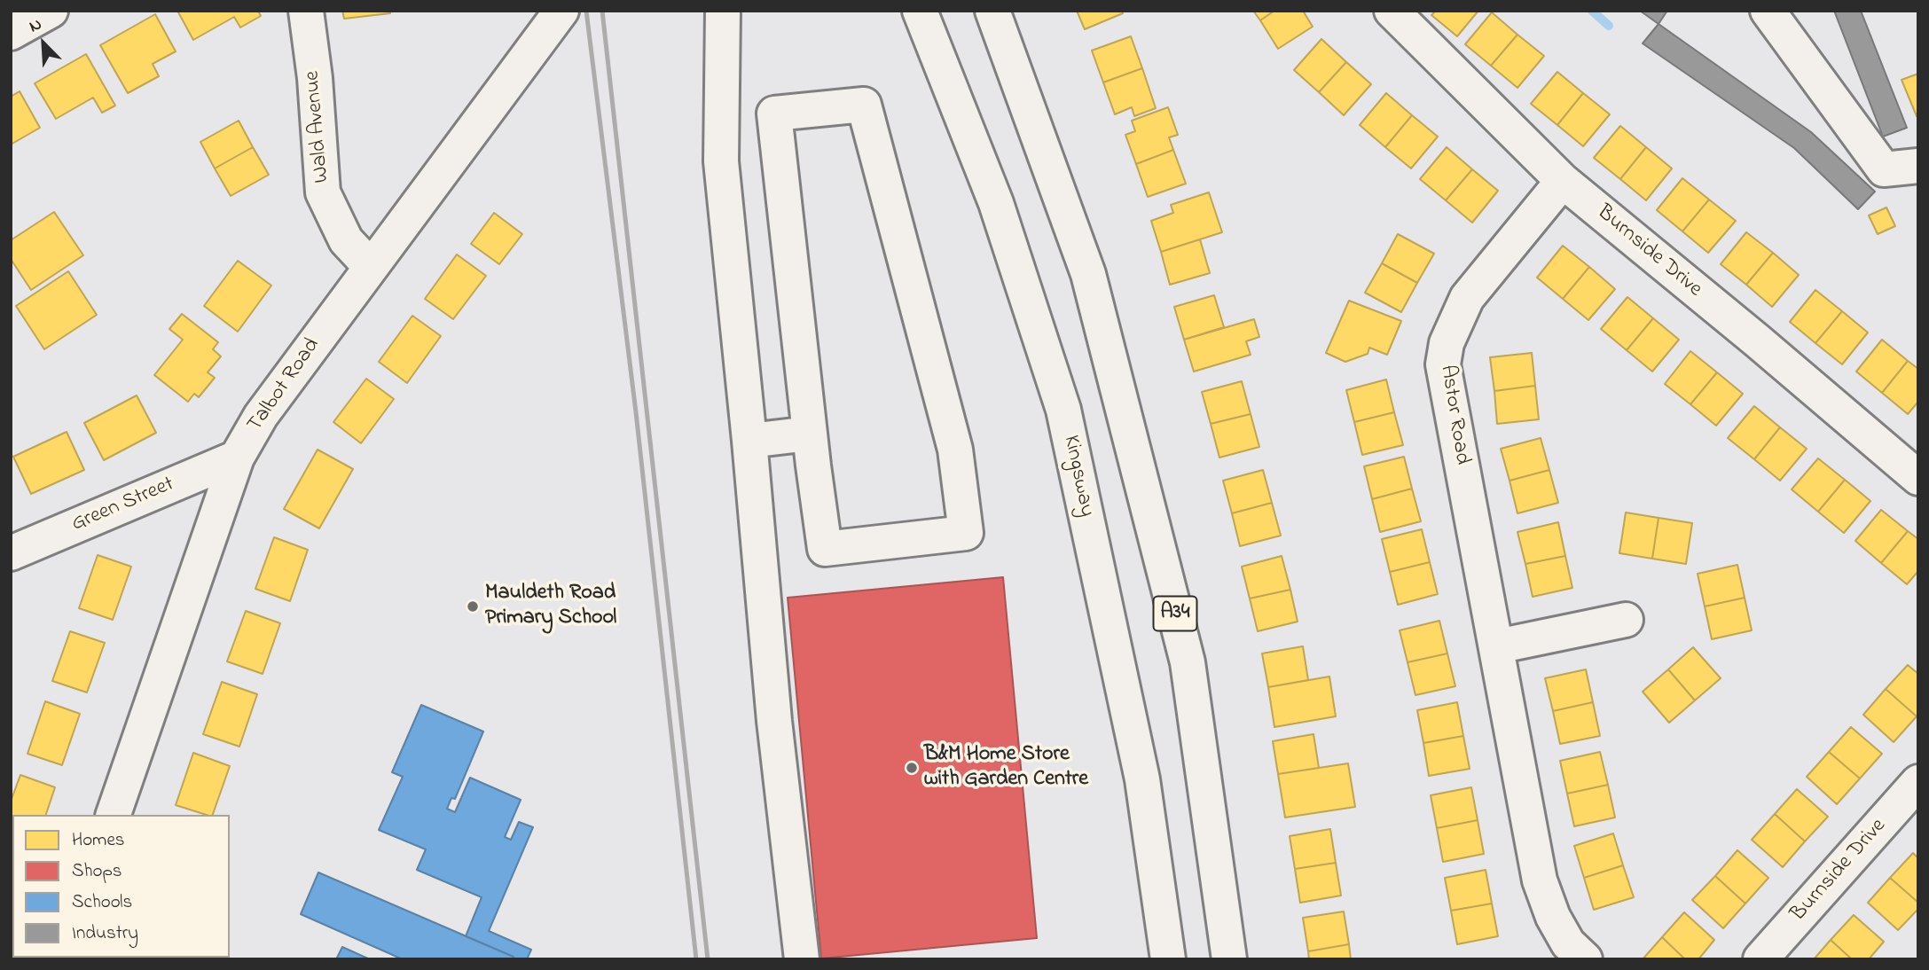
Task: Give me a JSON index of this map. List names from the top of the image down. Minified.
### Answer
{"streets":{"main road":["Wald Avenue","Burnside Drive","Talbot Road","Astor Road","Kingsway","Green Street","A34"]},"crossings":[["Wald Avenue","Talbot Road"],["Burnside Drive","Astor Road"],["Talbot Road","Green Street"]],"places":["Mauldeth Road Primary School","B&M Home Store with Garden Centre"],"legend":["Homes","Shops","Schools","Industry"],"north":"top left"}
